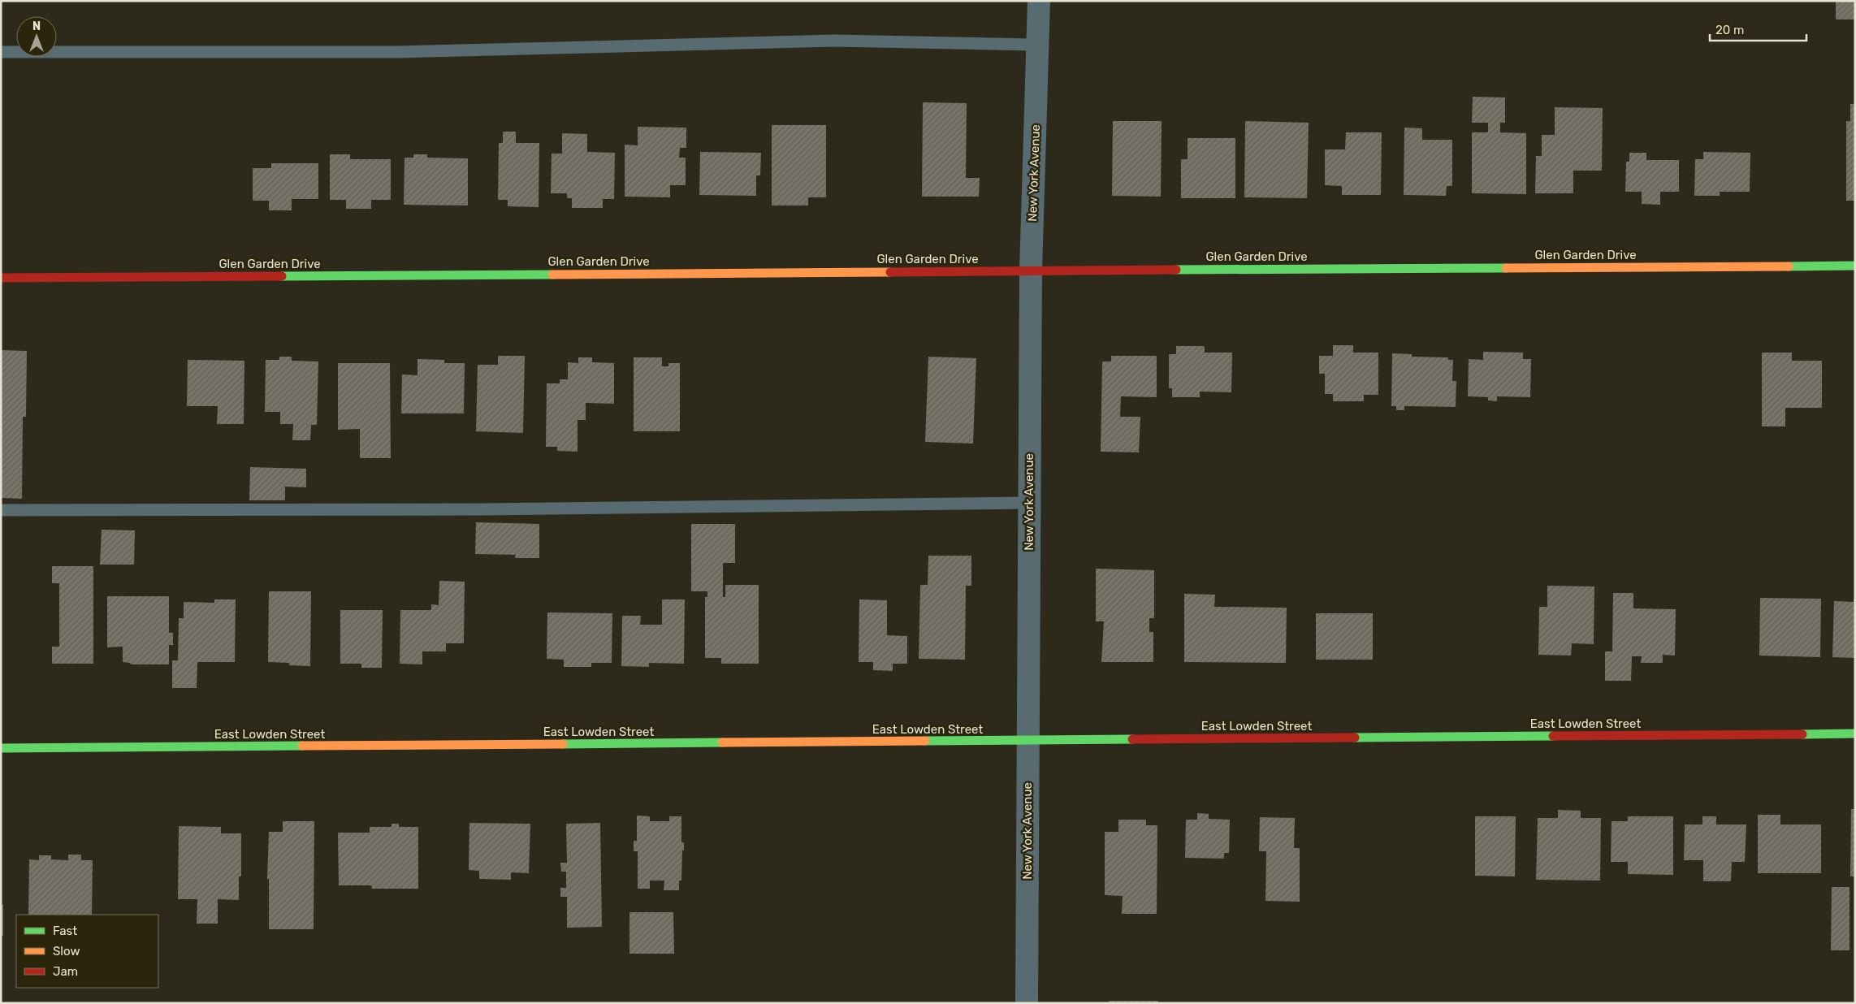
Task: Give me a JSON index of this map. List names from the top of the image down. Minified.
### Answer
{"streets":{"street":["New York Avenue","Glen Garden Drive","East Lowden Street"]},"crossings":[["New York Avenue","Glen Garden Drive"],["New York Avenue","East Lowden Street"]],"legend":["Fast","Slow","Jam"],"scale_bar":"20 m","north":"top"}
